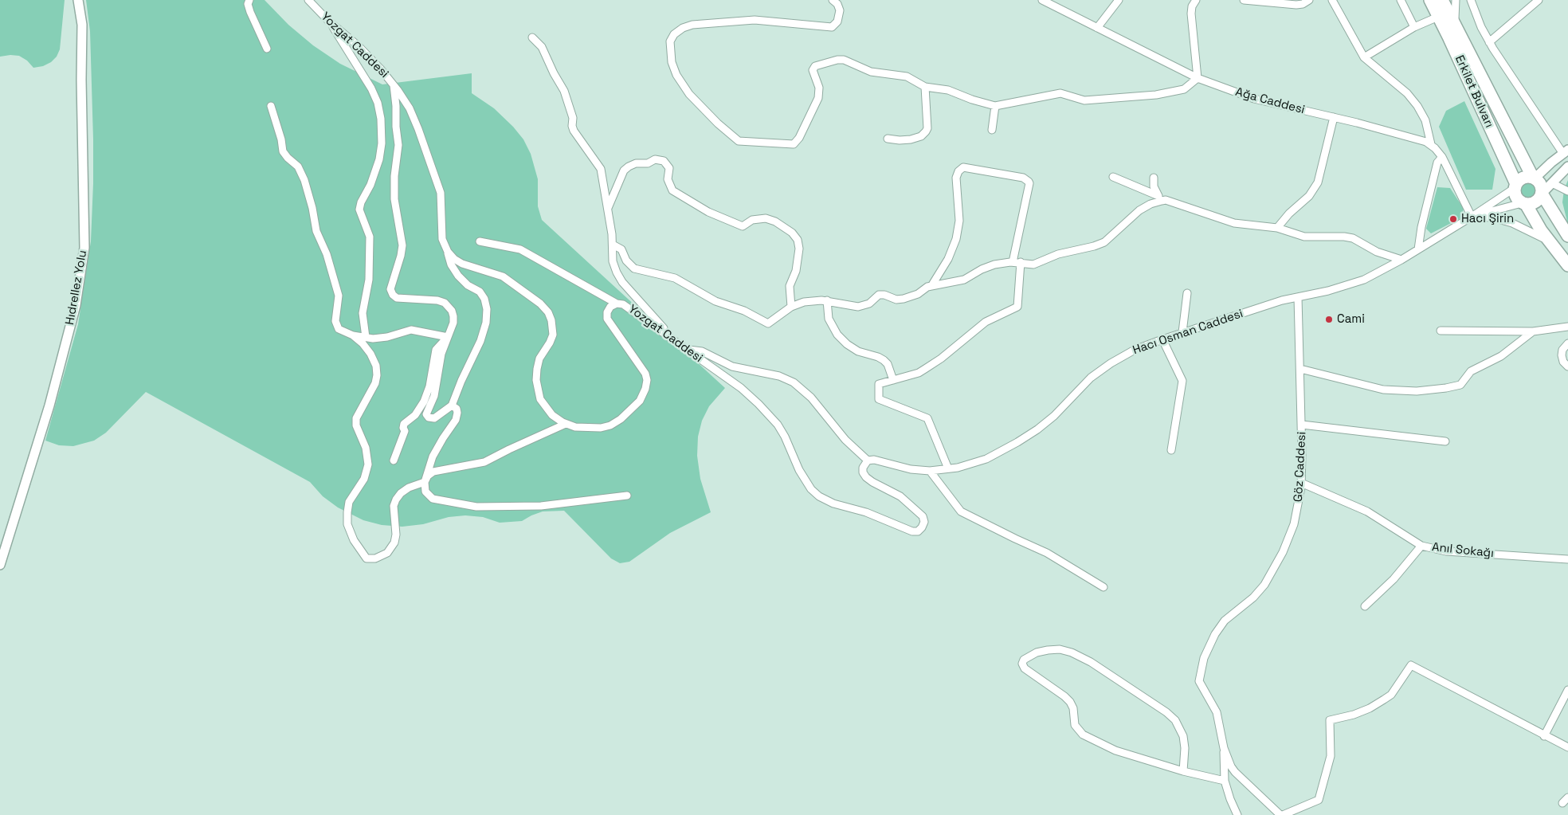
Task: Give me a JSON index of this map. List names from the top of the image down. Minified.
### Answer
{"streets":{"main road":["Erkilet Bulvarı"],"street":["Yozgat Caddesi","Ağa Caddesi","Hıdrellez Yolu","Hacı Osman Caddesi","Göz Caddesi","Anıl Sokağı"]},"crossings":[["Yozgat Caddesi","Hacı Osman Caddesi"],["Ağa Caddesi","Hacı Osman Caddesi"],["Hacı Osman Caddesi","Göz Caddesi"],["Göz Caddesi","Anıl Sokağı"]],"places":["Hacı Şirin","Cami"]}
